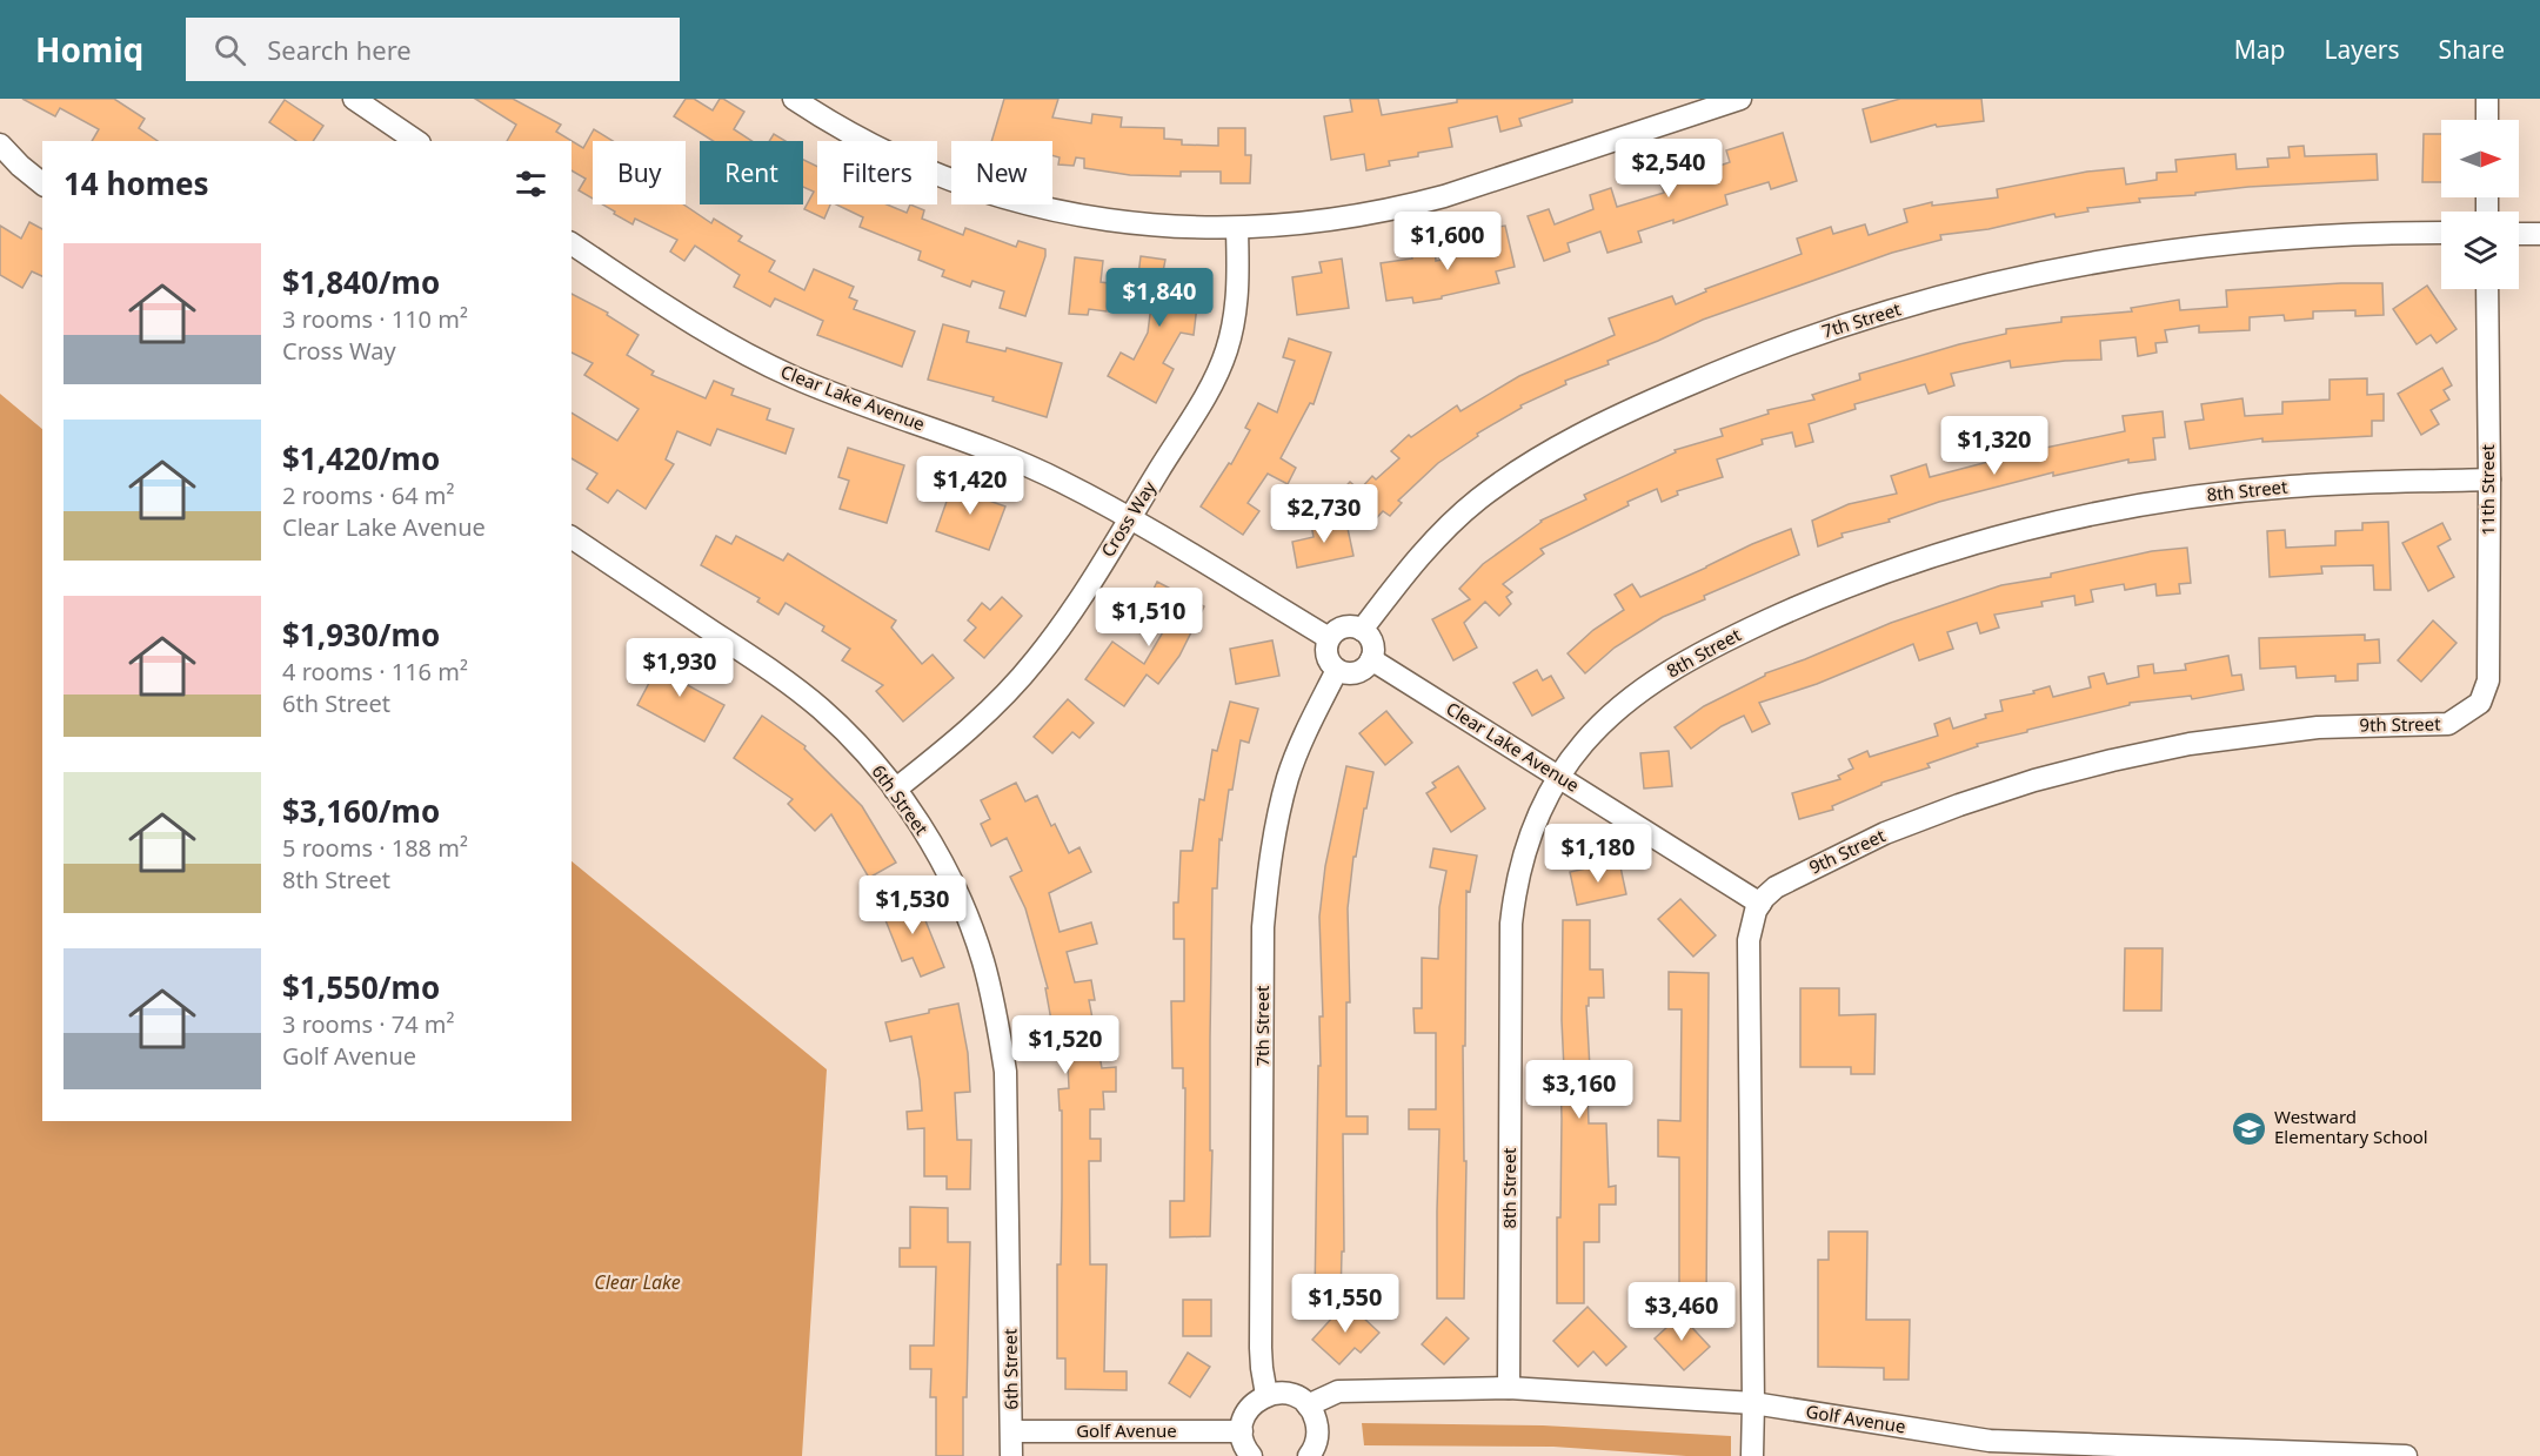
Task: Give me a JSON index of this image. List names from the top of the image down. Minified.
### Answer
{"streets":{"street":["7th Street","Clear Lake Avenue","11th Street","8th Street","Cross Way","9th Street","6th Street","Golf Avenue"]},"crossings":[["7th Street","Clear Lake Avenue"],["Clear Lake Avenue","8th Street"],["Clear Lake Avenue","Cross Way"],["Clear Lake Avenue","9th Street"],["11th Street","8th Street"],["11th Street","9th Street"],["8th Street","Golf Avenue"],["Cross Way","6th Street"],["6th Street","Golf Avenue"]],"water":["Clear Lake"],"places":{"school or university":["Westward Elementary School"]},"north":"right","page":{"header":"Homiq","search":"Search here","nav":["Map","Layers","Share"],"price":["$2,540","$1,600","$1,840","$1,320","$1,420","$2,730","$1,510","$1,930","$1,180","$1,530","$1,520","$3,160","$1,550","$3,460"],"chip":["Buy","Rent","Filters","New"],"heading":"14 homes","list":[{"name":"$1,840/mo","note":"3 rooms · 110 m² · Cross Way"},{"name":"$1,420/mo","note":"2 rooms · 64 m² · Clear Lake Avenue"},{"name":"$1,930/mo","note":"4 rooms · 116 m² · 6th Street"},{"name":"$3,160/mo","note":"5 rooms · 188 m² · 8th Street"},{"name":"$1,550/mo","note":"3 rooms · 74 m² · Golf Avenue"}]}}
